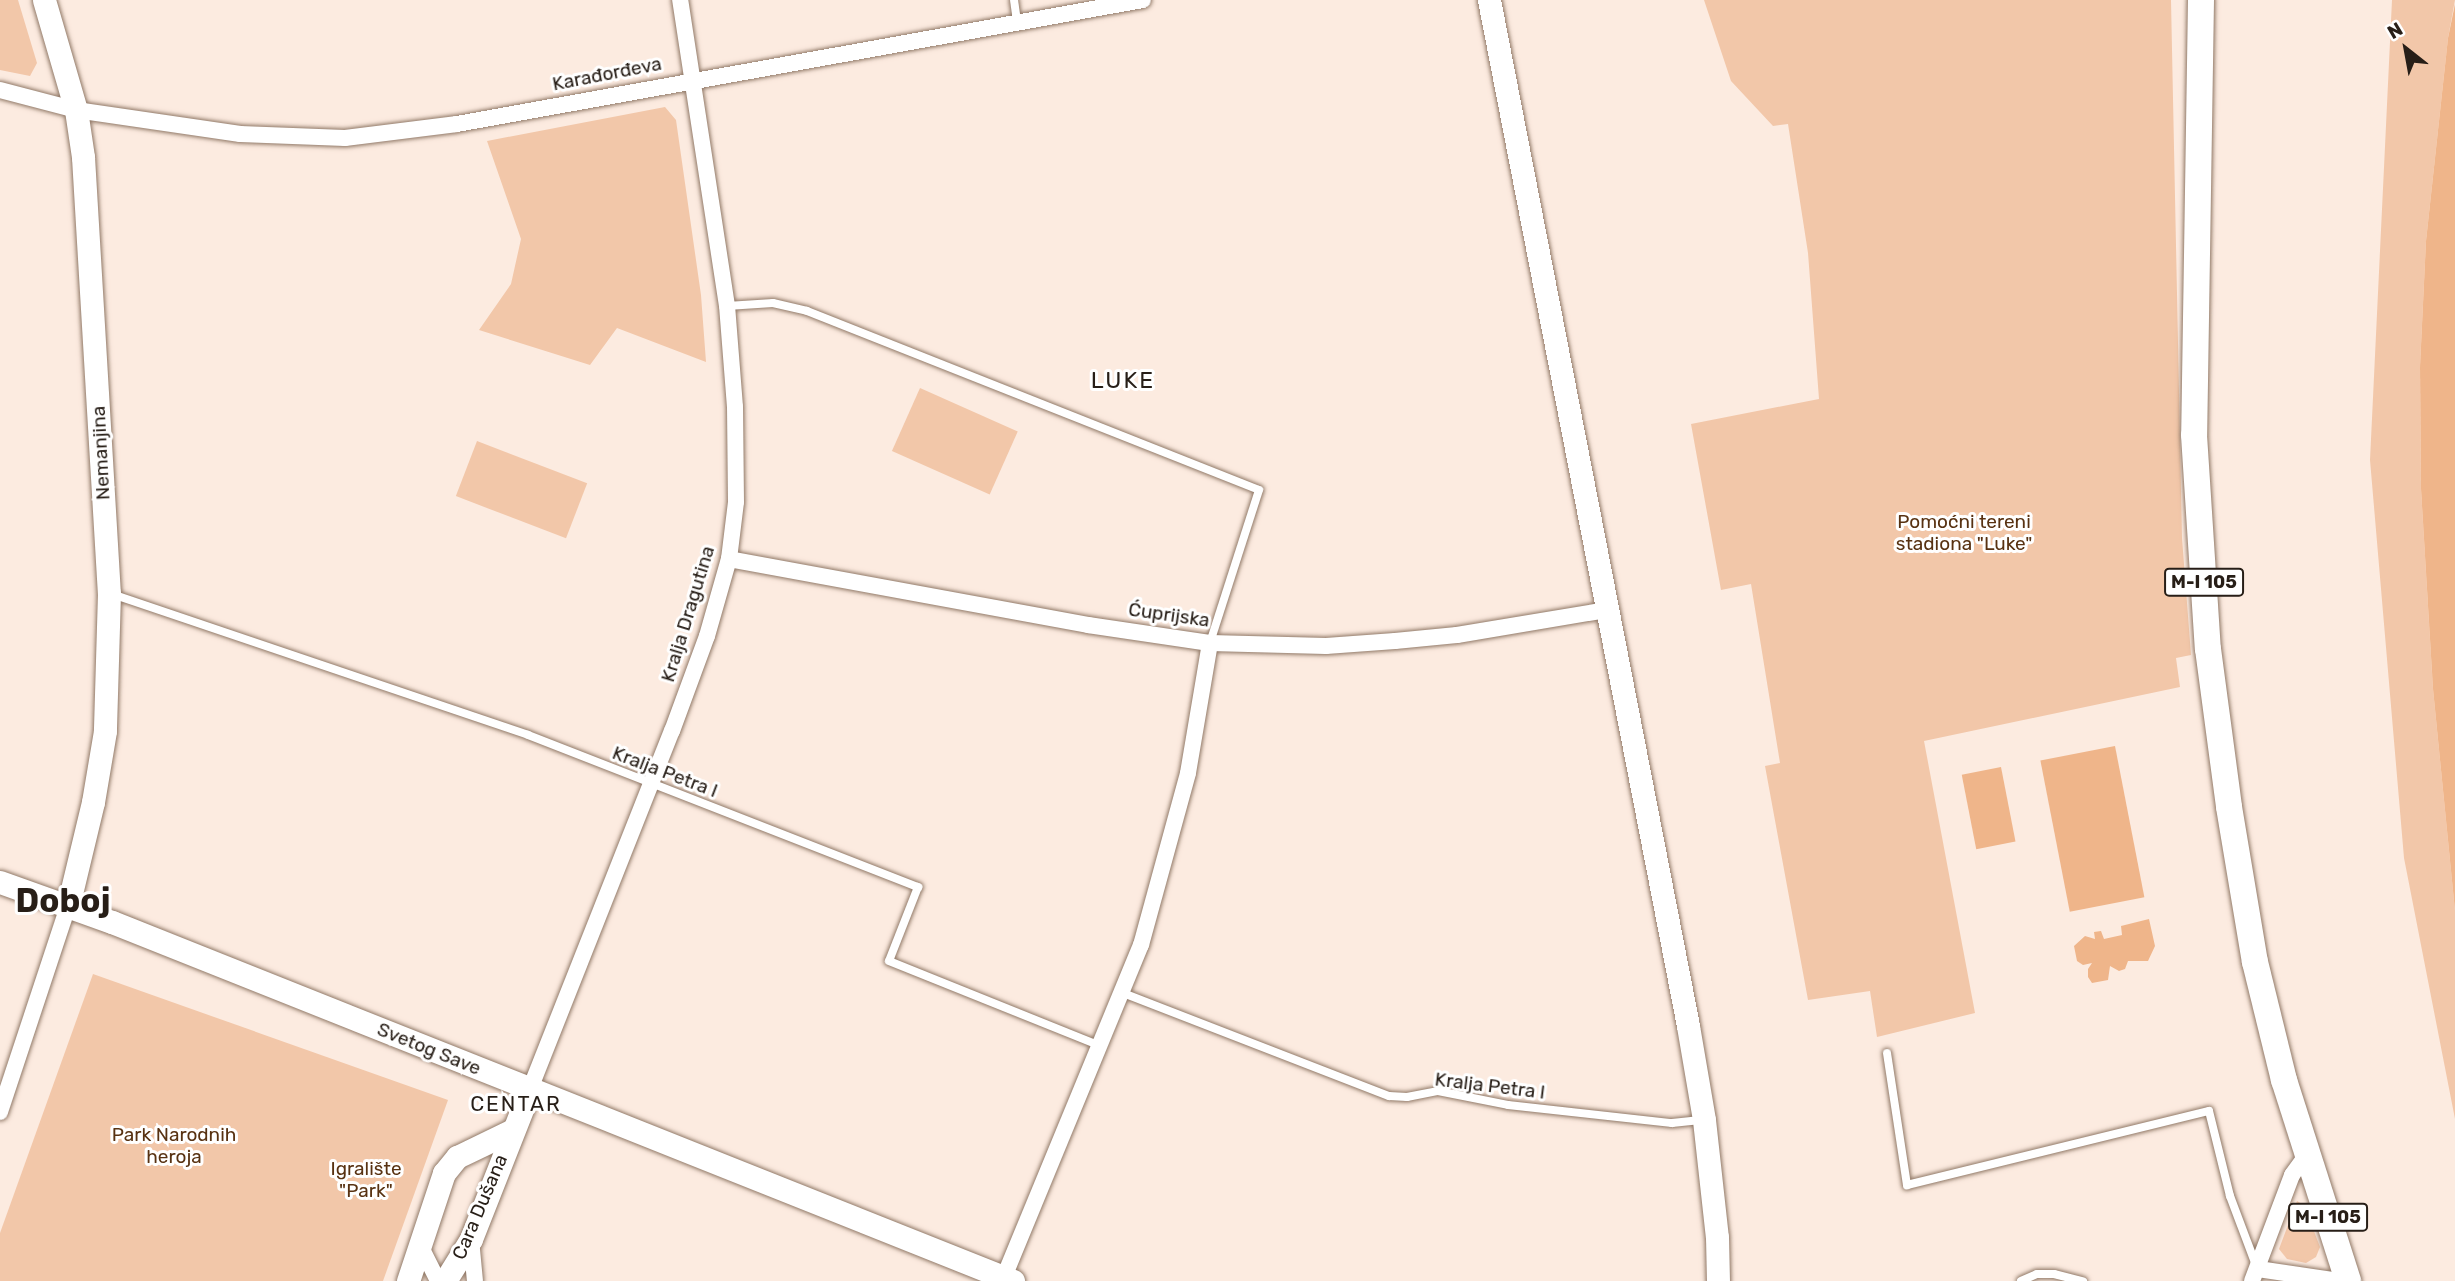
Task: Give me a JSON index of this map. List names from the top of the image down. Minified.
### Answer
{"streets":{"main road":["M-I 105"],"street":["Karađorđeva","Nemanjina","Kralja Dragutina","Ćuprijska","Svetog Save","Cara Dušana"],"lane":["Kralja Petra I"]},"crossings":[["Karađorđeva","Nemanjina"],["Karađorđeva","Kralja Dragutina"],["Nemanjina","Kralja Petra I"],["Nemanjina","Svetog Save"],["Kralja Dragutina","Ćuprijska"],["Kralja Dragutina","Kralja Petra I"],["Kralja Dragutina","Svetog Save"],["Kralja Dragutina","Cara Dušana"],["Svetog Save","Cara Dušana"]],"districts":["LUKE","Doboj","CENTAR"],"parks":["Pomoćni tereni stadiona \"Luke\"","Park Narodnih heroja","Igralište \"Park\""],"north":"top left"}
